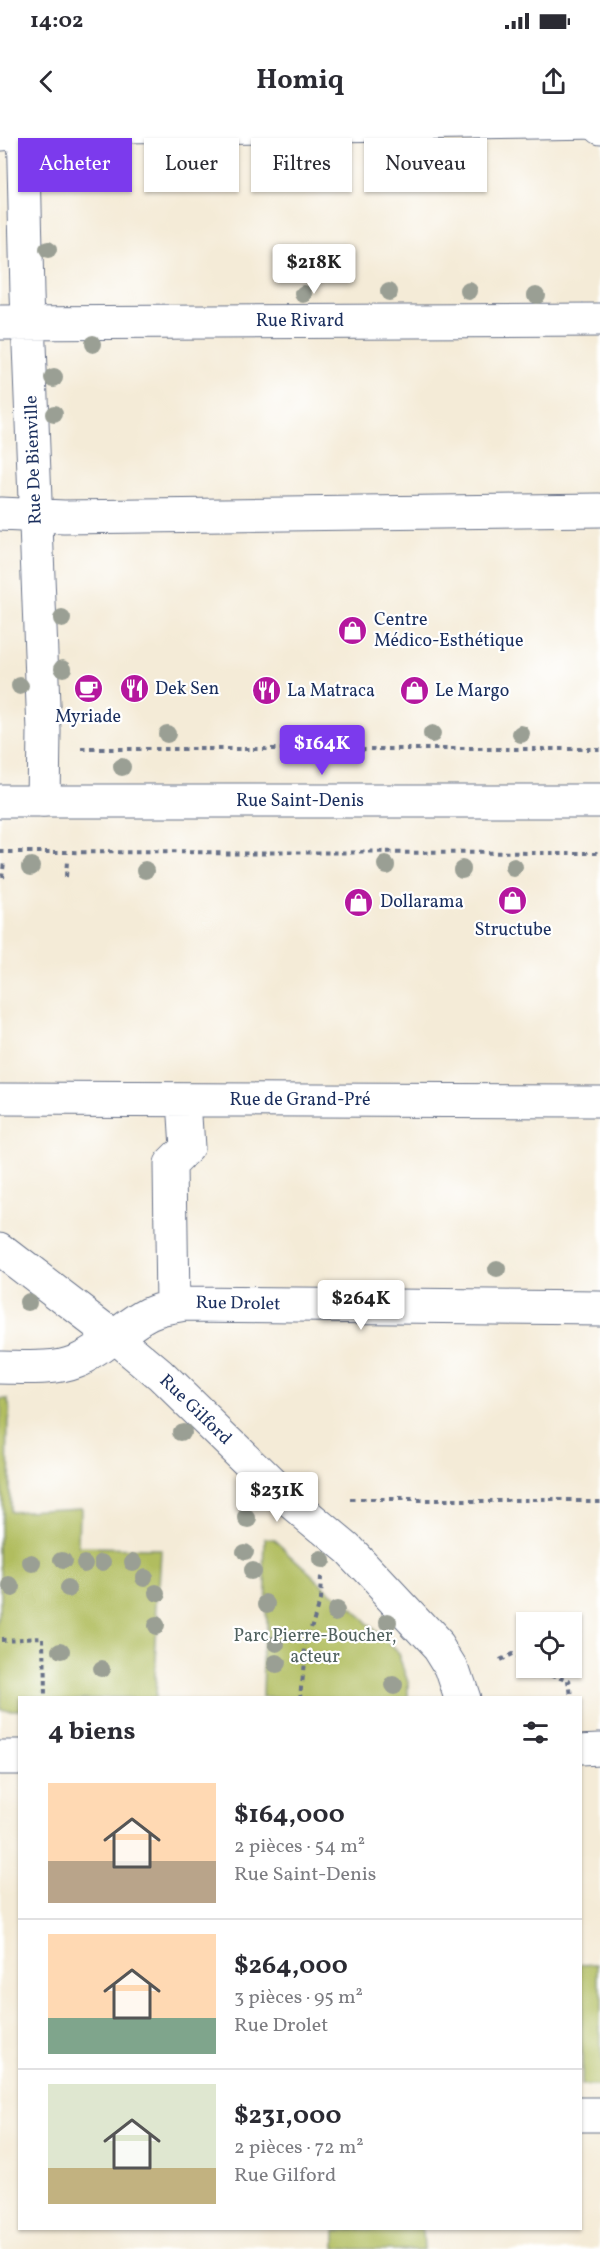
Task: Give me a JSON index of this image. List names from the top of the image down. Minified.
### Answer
{"streets":{"street":["Rue Rivard","Rue De Bienville","Rue Saint-Denis","Rue de Grand-Pré","Rue Drolet","Rue Gilford"]},"crossings":[["Rue Rivard","Rue De Bienville"],["Rue De Bienville","Rue Saint-Denis"],["Rue Drolet","Rue Gilford"]],"parks":["Parc Pierre-Boucher, acteur"],"places":{"shop":["Centre Médico-Esthétique","Le Margo","Structube","Dollarama"],"cafe":["Myriade"],"restaurant":["Dek Sen","La Matraca"]},"page":{"status":"14:02","header":"Homiq","chip":["Acheter","Louer","Filtres","Nouveau"],"price":["$218K","$164K","$264K","$231K"],"heading":"4 biens","list":[{"name":"$164,000","note":"2 pièces · 54 m² · Rue Saint-Denis"},{"name":"$264,000","note":"3 pièces · 95 m² · Rue Drolet"},{"name":"$231,000","note":"2 pièces · 72 m² · Rue Gilford"}]}}
